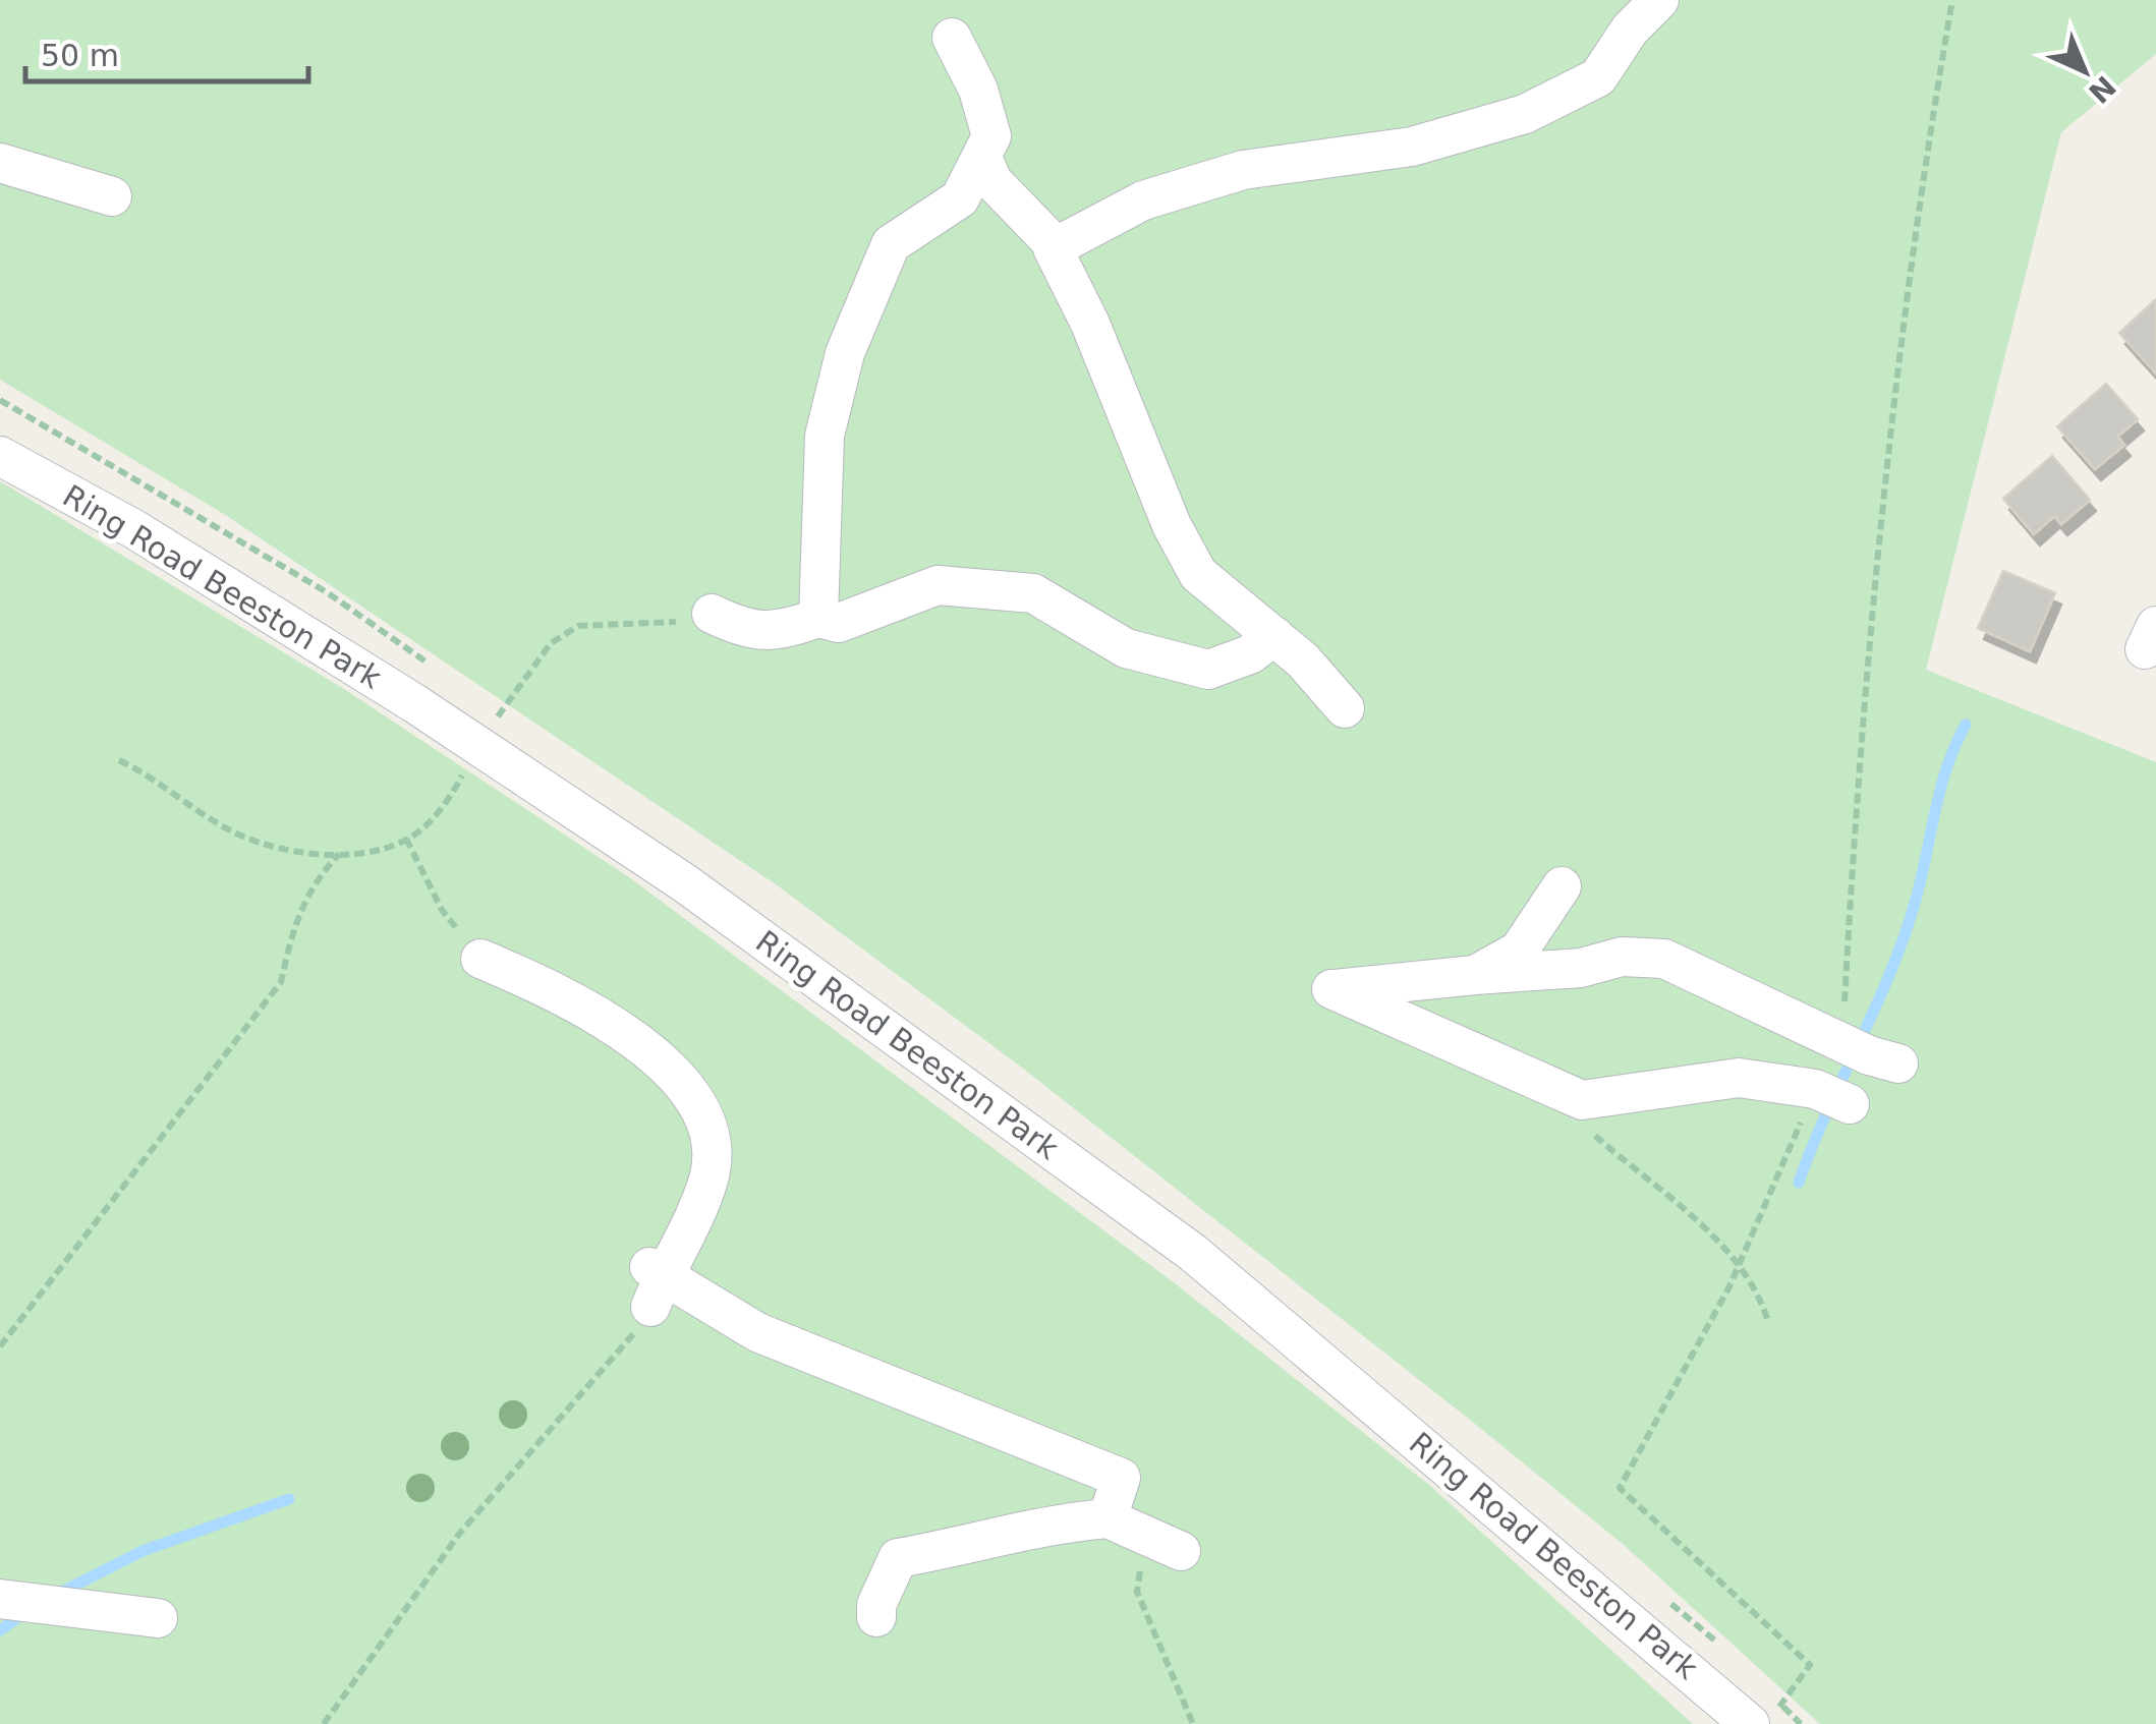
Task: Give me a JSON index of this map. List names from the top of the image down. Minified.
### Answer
{"streets":{"street":["Ring Road Beeston Park"]},"scale_bar":"50 m","north":"bottom right"}
